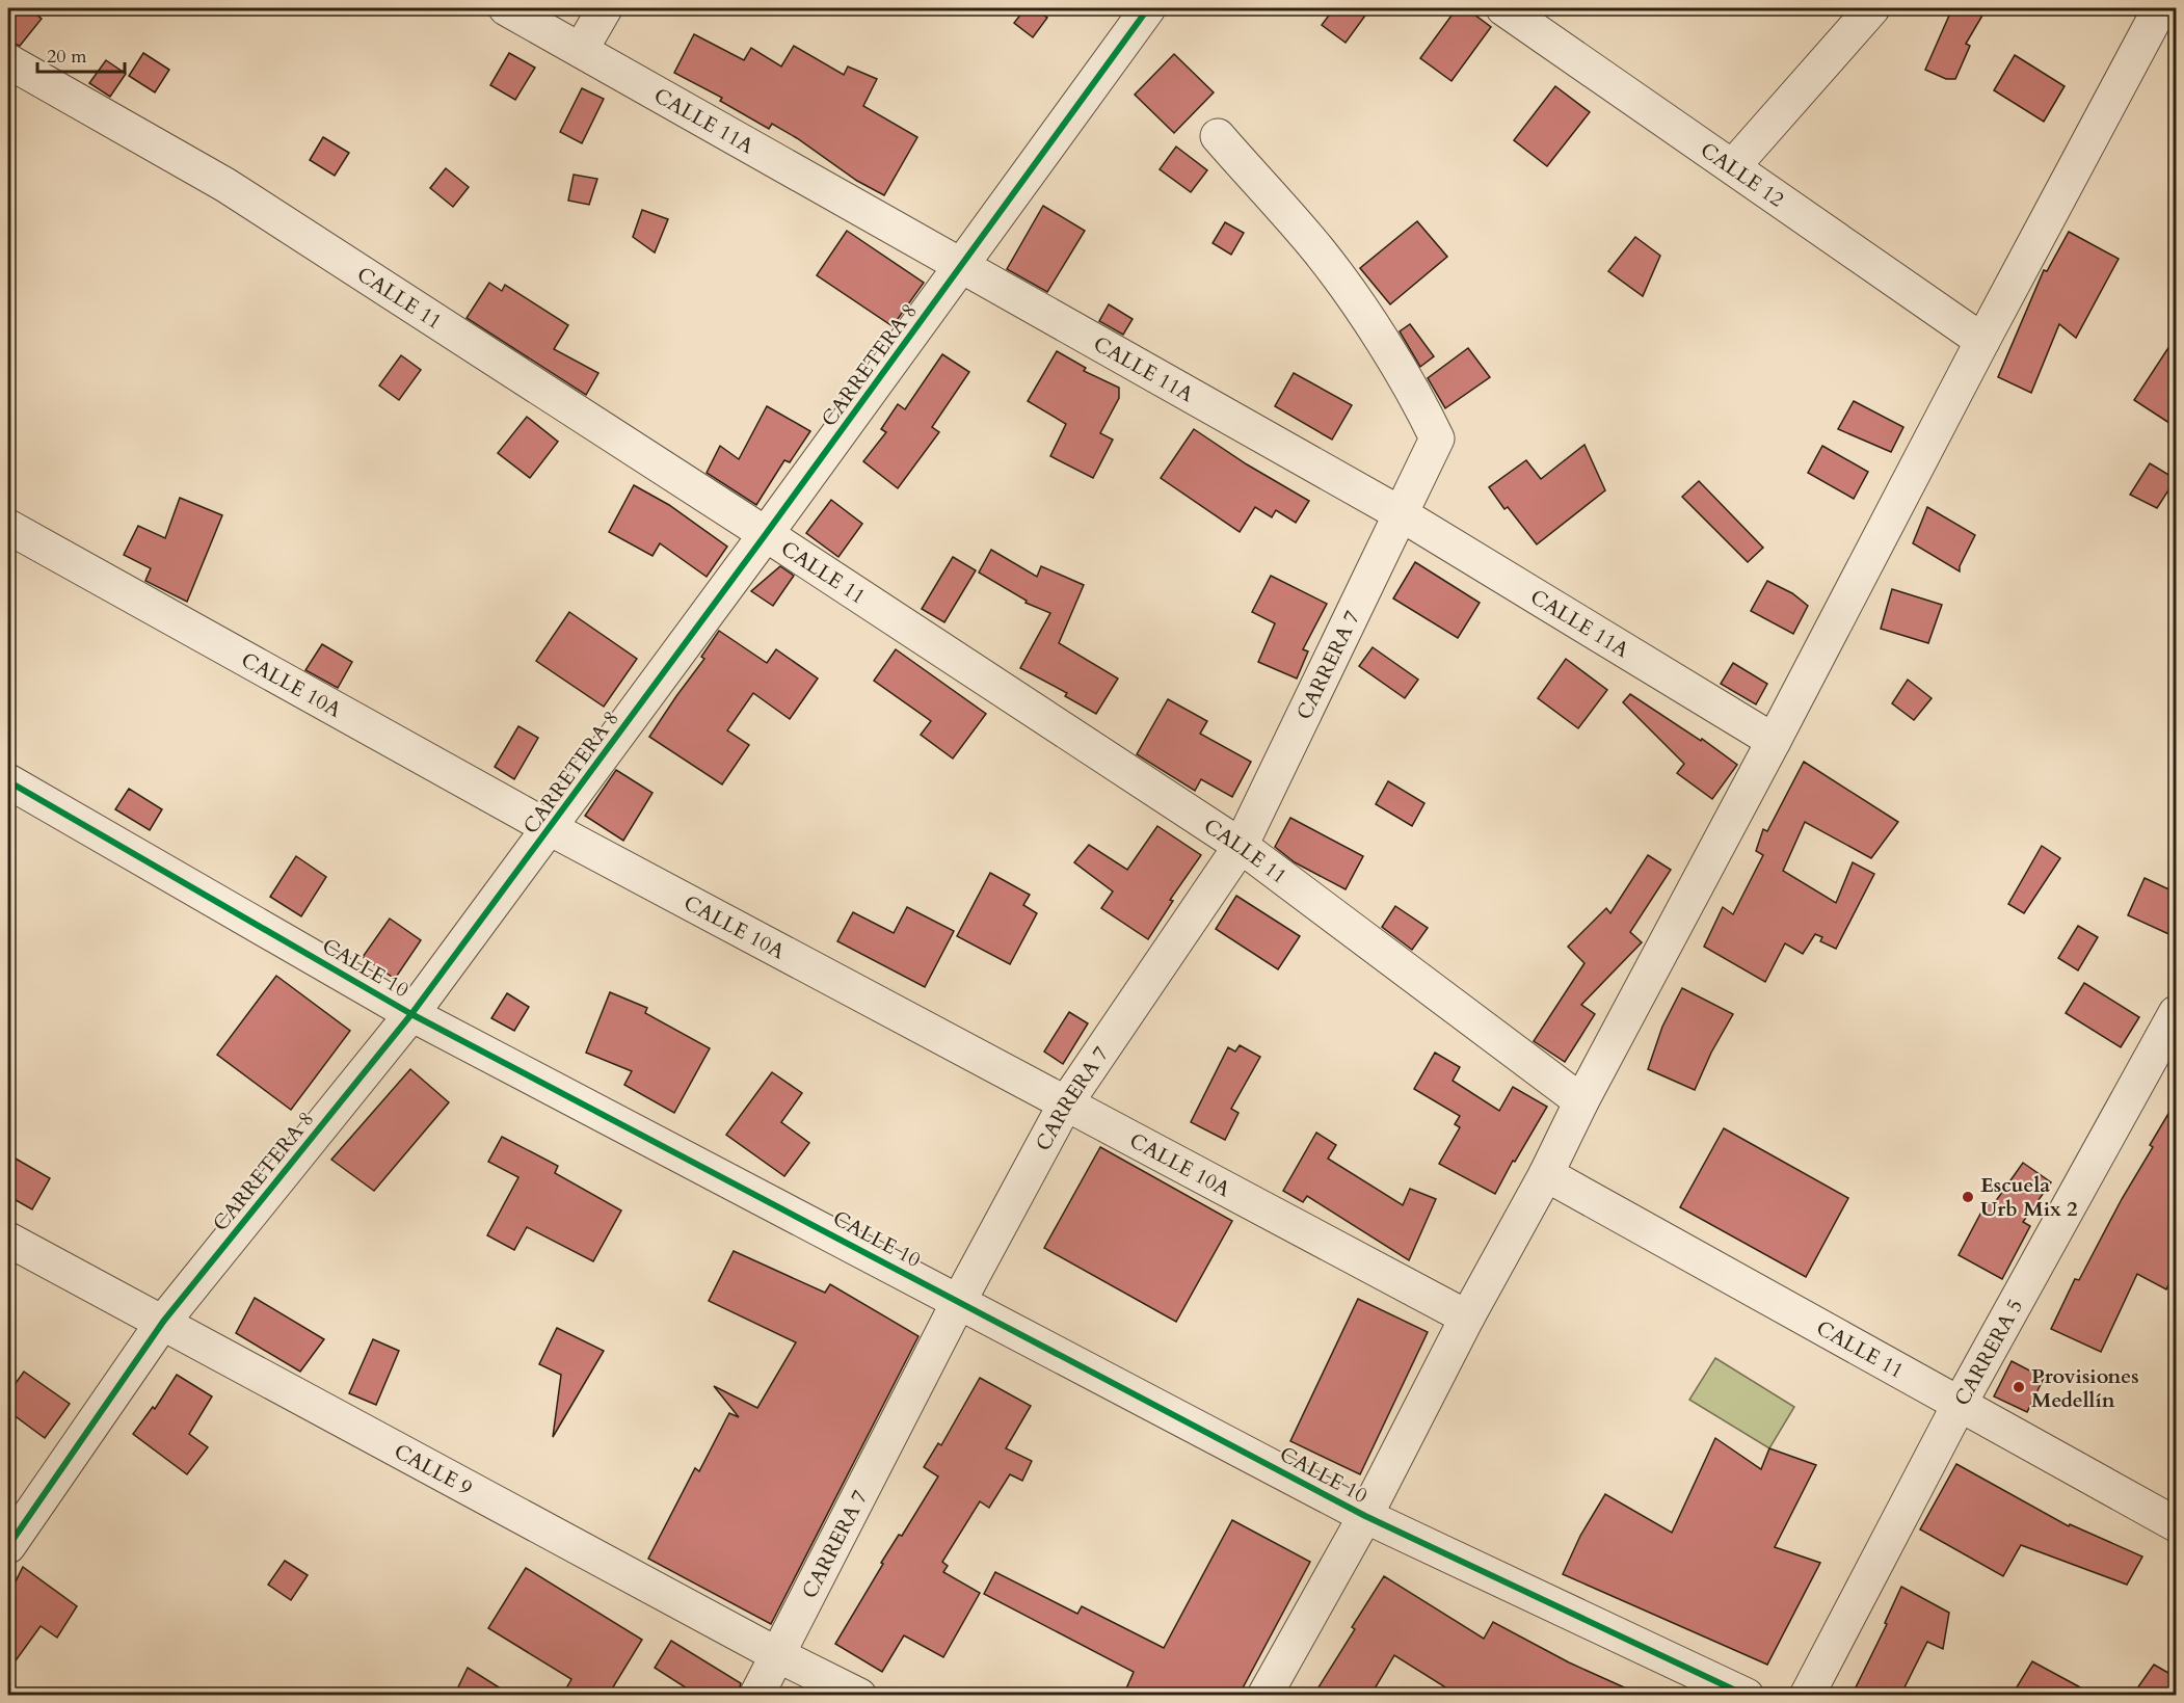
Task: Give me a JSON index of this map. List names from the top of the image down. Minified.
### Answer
{"streets":{"street":["CALLE 11A","CALLE 12","CALLE 11","CARRETERA 8","CARRERA 7","CALLE 10A","CALLE 10","CARRERA 5","CALLE 9"]},"crossings":[["CALLE 11A","CARRETERA 8"],["CALLE 11A","CARRERA 7"],["CALLE 11","CARRETERA 8"],["CALLE 11","CARRERA 7"],["CALLE 11","CARRERA 5"],["CARRETERA 8","CALLE 10A"],["CARRETERA 8","CALLE 10"],["CARRETERA 8","CALLE 9"],["CARRERA 7","CALLE 10A"],["CARRERA 7","CALLE 10"],["CARRERA 7","CALLE 9"]],"places":["Escuela Urb Mix 2","Provisiones Medellín"],"scale_bar":"20 m"}
